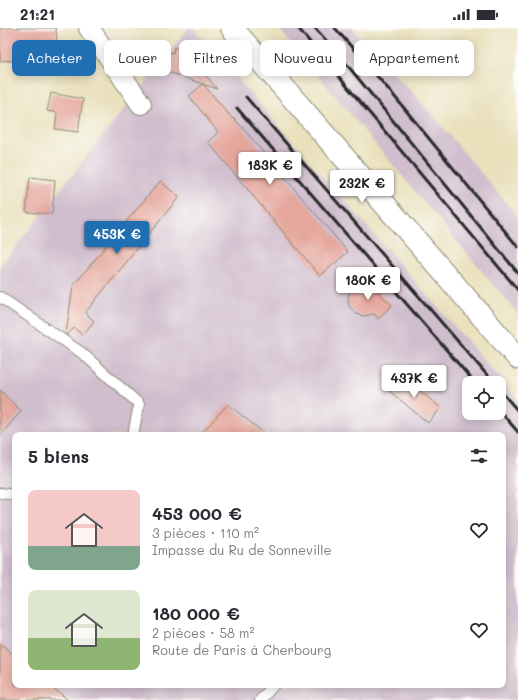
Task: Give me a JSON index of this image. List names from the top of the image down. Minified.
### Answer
{"page":{"status":"21:21","chip":["Acheter","Louer","Filtres","Nouveau","Appartement"],"price":["183K €","232K €","453K €","180K €","437K €"],"heading":"5 biens","list":[{"name":"453 000 €","note":"3 pièces · 110 m² · Impasse du Ru de Sonneville"},{"name":"180 000 €","note":"2 pièces · 58 m² · Route de Paris à Cherbourg"}]}}
